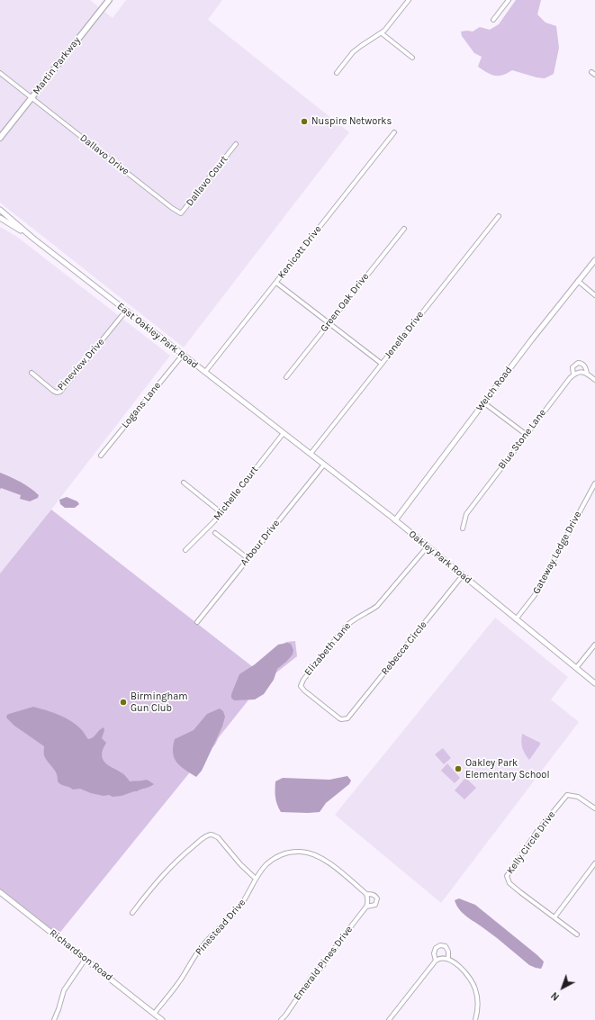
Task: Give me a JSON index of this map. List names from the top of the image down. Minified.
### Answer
{"streets":{"main road":["Martin Parkway"],"street":["Dallavo Drive","Dallavo Court","Kenicott Drive","Green Oak Drive","Jenella Drive","East Oakley Park Road","Pineview Drive","Welch Road","Logans Lane","Blue Stone Lane","Michelle Court","Arbour Drive","Gateway Ledge Drive","Oakley Park Road","Rebecca Circle","Elizabeth Lane","Kelly Circle Drive","Pinestead Drive","Richardson Road","Emerald Pines Drive"]},"crossings":[["Martin Parkway","Dallavo Drive"],["Dallavo Drive","Dallavo Court"],["Kenicott Drive","East Oakley Park Road"],["Jenella Drive","Oakley Park Road"],["East Oakley Park Road","Pineview Drive"],["East Oakley Park Road","Logans Lane"],["East Oakley Park Road","Michelle Court"],["East Oakley Park Road","Oakley Park Road"],["Welch Road","Oakley Park Road"],["Michelle Court","Oakley Park Road"],["Arbour Drive","Oakley Park Road"],["Gateway Ledge Drive","Oakley Park Road"],["Oakley Park Road","Rebecca Circle"],["Oakley Park Road","Elizabeth Lane"],["Rebecca Circle","Elizabeth Lane"],["Pinestead Drive","Richardson Road"],["Pinestead Drive","Emerald Pines Drive"]],"places":["Nuspire Networks","Birmingham Gun Club","Oakley Park Elementary School"],"north":"bottom left"}
